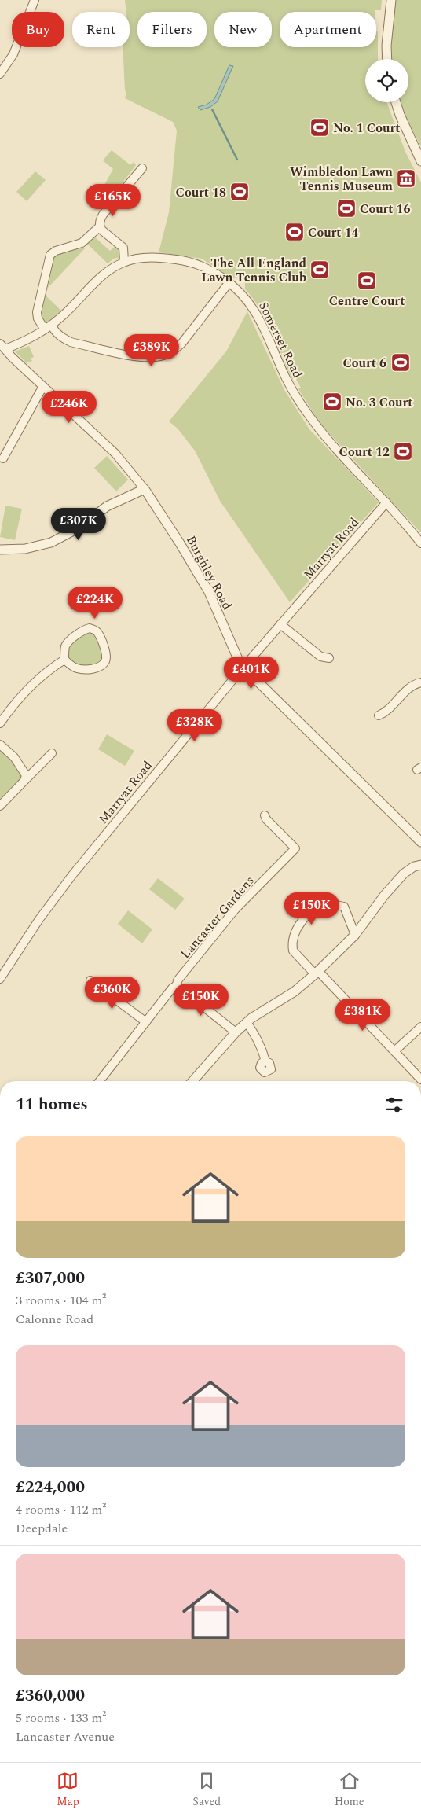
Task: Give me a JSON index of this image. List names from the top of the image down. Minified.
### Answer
{"streets":{"street":["Somerset Road","Marryat Road","Burghley Road","Lancaster Gardens"]},"crossings":[["Somerset Road","Marryat Road"],["Somerset Road","Burghley Road"],["Marryat Road","Burghley Road"]],"places":{"sports":["No. 1 Court","Court 18","Court 16","Court 14","The All England Lawn Tennis Club","Centre Court","Court 6","No. 3 Court","Court 12"],"museum":["Wimbledon Lawn Tennis Museum"]},"page":{"chip":["Buy","Rent","Filters","New","Apartment"],"price":["£165K","£389K","£246K","£307K","£224K","£401K","£328K","£150K","£360K","£150K","£381K"],"heading":"11 homes","list":[{"name":"£307,000","note":"3 rooms · 104 m² · Calonne Road"},{"name":"£224,000","note":"4 rooms · 112 m² · Deepdale"},{"name":"£360,000","note":"5 rooms · 133 m² · Lancaster Avenue"}],"tabs":["Map","Saved","Home"]}}
